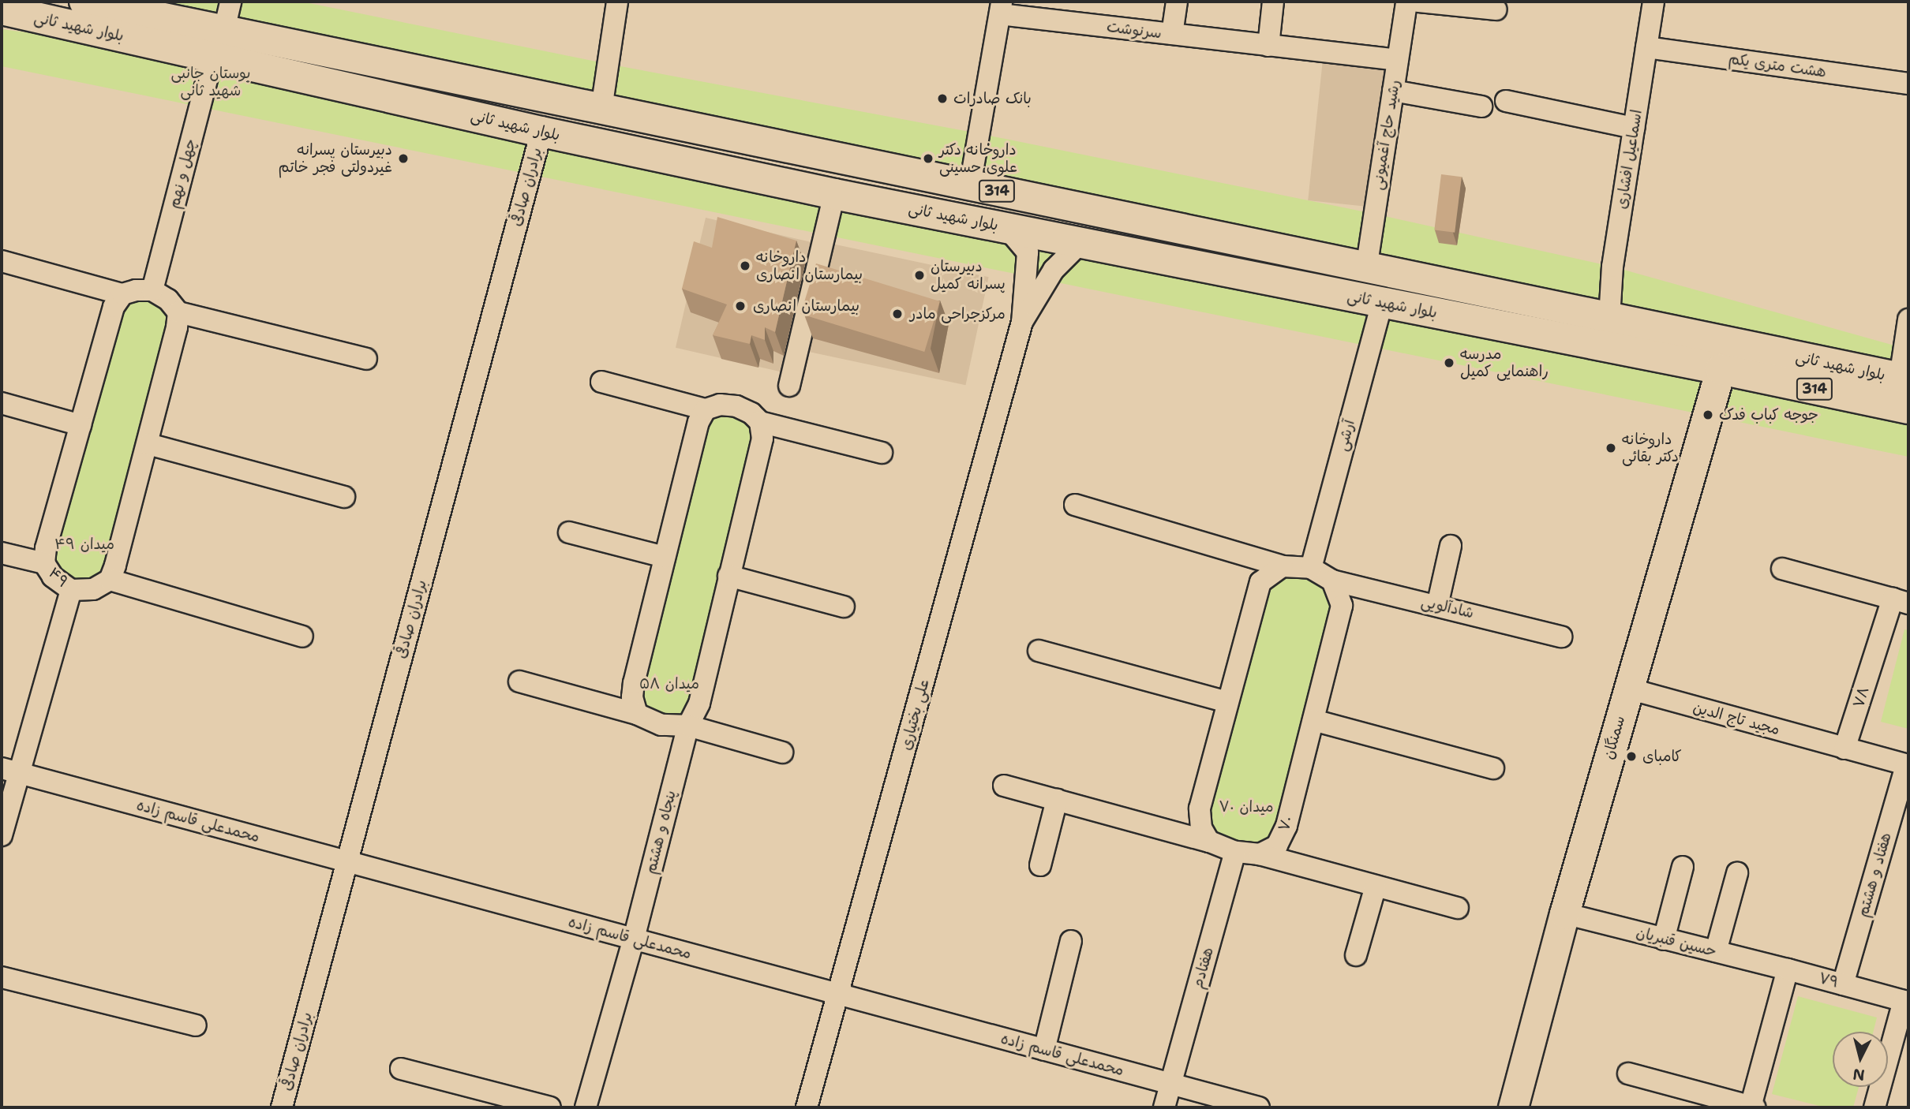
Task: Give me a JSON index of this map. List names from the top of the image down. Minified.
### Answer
{"streets":{"main road":["بلوار شهید ثانی","314","سمنگان"],"street":["سرنوشت","هشت متری یکم","رشید حاج آغمیونی","اسماعیل افشاری","چهل و نهم","برادران صادقی","آرشی","۴۹","شادآلویی","۷۸","علی بختیاری","مجید تاج الدین","محمدعلی قاسم زاده","۷۰","پنجاه و هشتم","هفتاد و هشتم","حسین قنبریان","هفتادم","۷۹"]},"crossings":[["بلوار شهید ثانی","رشید حاج آغمیونی"],["بلوار شهید ثانی","اسماعیل افشاری"],["بلوار شهید ثانی","چهل و نهم"],["بلوار شهید ثانی","برادران صادقی"],["بلوار شهید ثانی","آرشی"],["بلوار شهید ثانی","سمنگان"],["سرنوشت","رشید حاج آغمیونی"],["هشت متری یکم","اسماعیل افشاری"],["برادران صادقی","محمدعلی قاسم زاده"],["شادآلویی","۷۰"],["۷۸","مجید تاج الدین"],["علی بختیاری","محمدعلی قاسم زاده"],["مجید تاج الدین","سمنگان"],["سمنگان","حسین قنبریان"],["محمدعلی قاسم زاده","پنجاه و هشتم"],["محمدعلی قاسم زاده","هفتادم"],["هفتاد و هشتم","۷۹"],["حسین قنبریان","۷۹"]],"parks":["بوستان جانبی شهید ثانی","میدان ۴۹","میدان ۵۸","میدان ۷۰"],"places":["بانک صادرات","دبیرستان پسرانه غیردولتی فجر خاتم","داروخانه دکتر علوی حسینی","داروخانه بیمارستان انصاری","دبیرستان پسرانه کمیل","بیمارستان انصاری","مرکزجراحی مادر","مدرسه راهنمایی کمیل","جوجه کباب فدک","داروخانه دکتر بقائی","کامبای"],"north":"bottom"}
